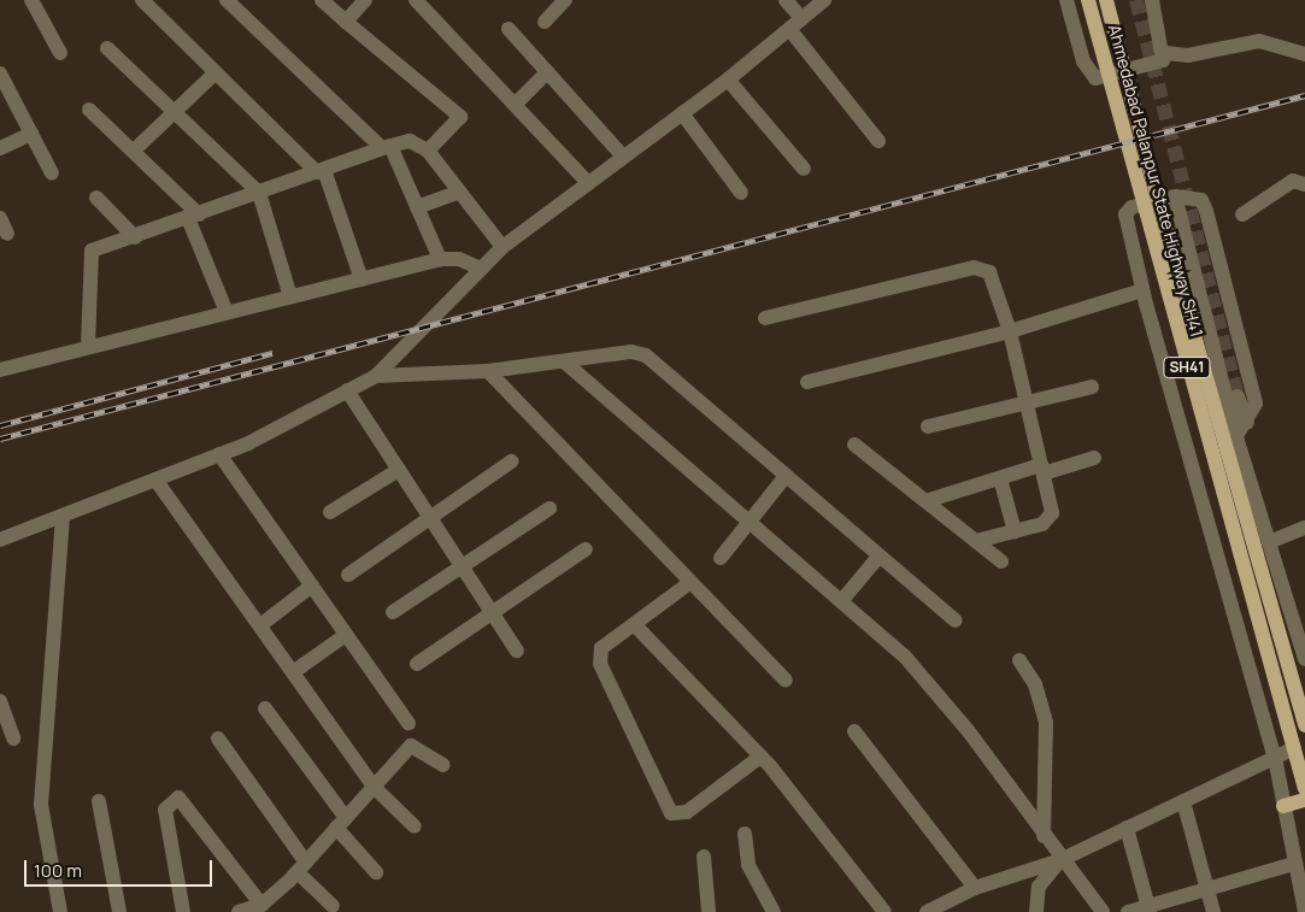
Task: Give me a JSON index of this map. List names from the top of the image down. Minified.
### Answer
{"streets":{"main road":["Ahmedabad Palanpur State Highway SH41","SH41"]},"scale_bar":"100 m"}
